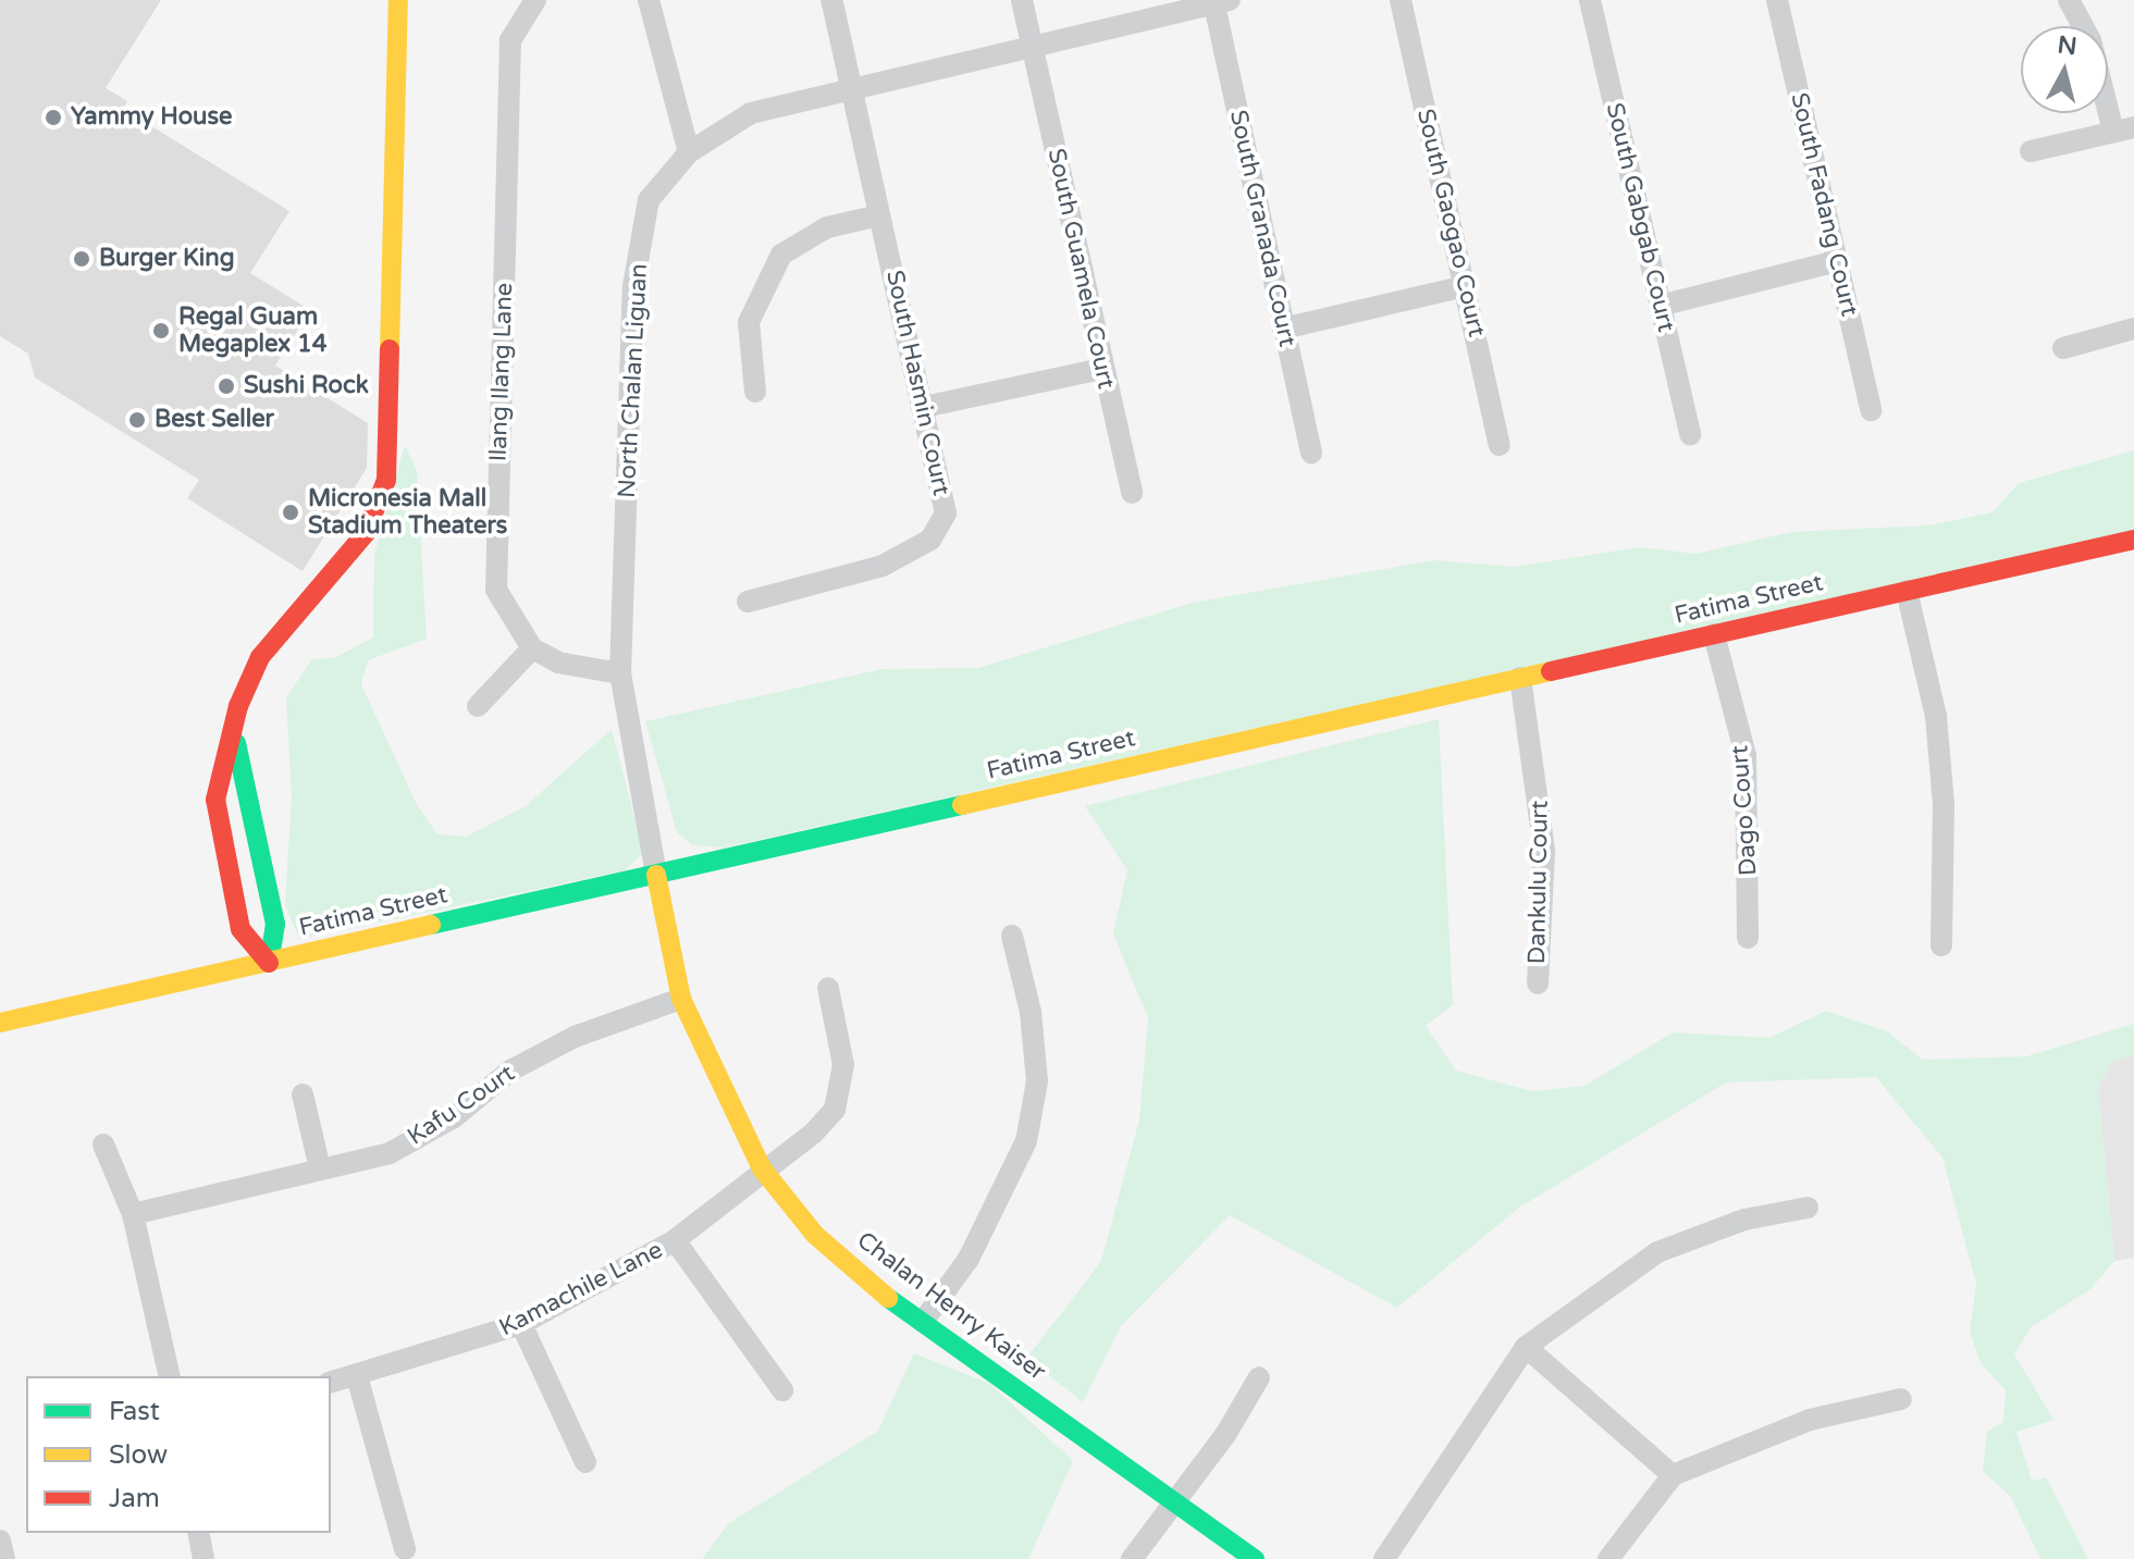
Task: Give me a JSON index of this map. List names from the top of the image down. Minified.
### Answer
{"streets":{"street":["South Fadang Court","South Gabgab Court","South Gaogao Court","South Granada Court","South Guamela Court","Ilang Ilang Lane","North Chalan Liguan","South Hasmin Court","Fatima Street","Dago Court","Dankulu Court","Kafu Court","Kamachile Lane","Chalan Henry Kaiser"]},"crossings":[["South Granada Court","North Chalan Liguan"],["South Guamela Court","North Chalan Liguan"],["North Chalan Liguan","South Hasmin Court"],["North Chalan Liguan","Fatima Street"],["North Chalan Liguan","Chalan Henry Kaiser"],["Fatima Street","Dago Court"],["Fatima Street","Dankulu Court"],["Fatima Street","Chalan Henry Kaiser"],["Kafu Court","Chalan Henry Kaiser"],["Kamachile Lane","Chalan Henry Kaiser"]],"places":["Yammy House","Burger King","Regal Guam Megaplex 14","Sushi Rock","Best Seller","Micronesia Mall Stadium Theaters"],"legend":["Fast","Slow","Jam"],"north":"top"}
